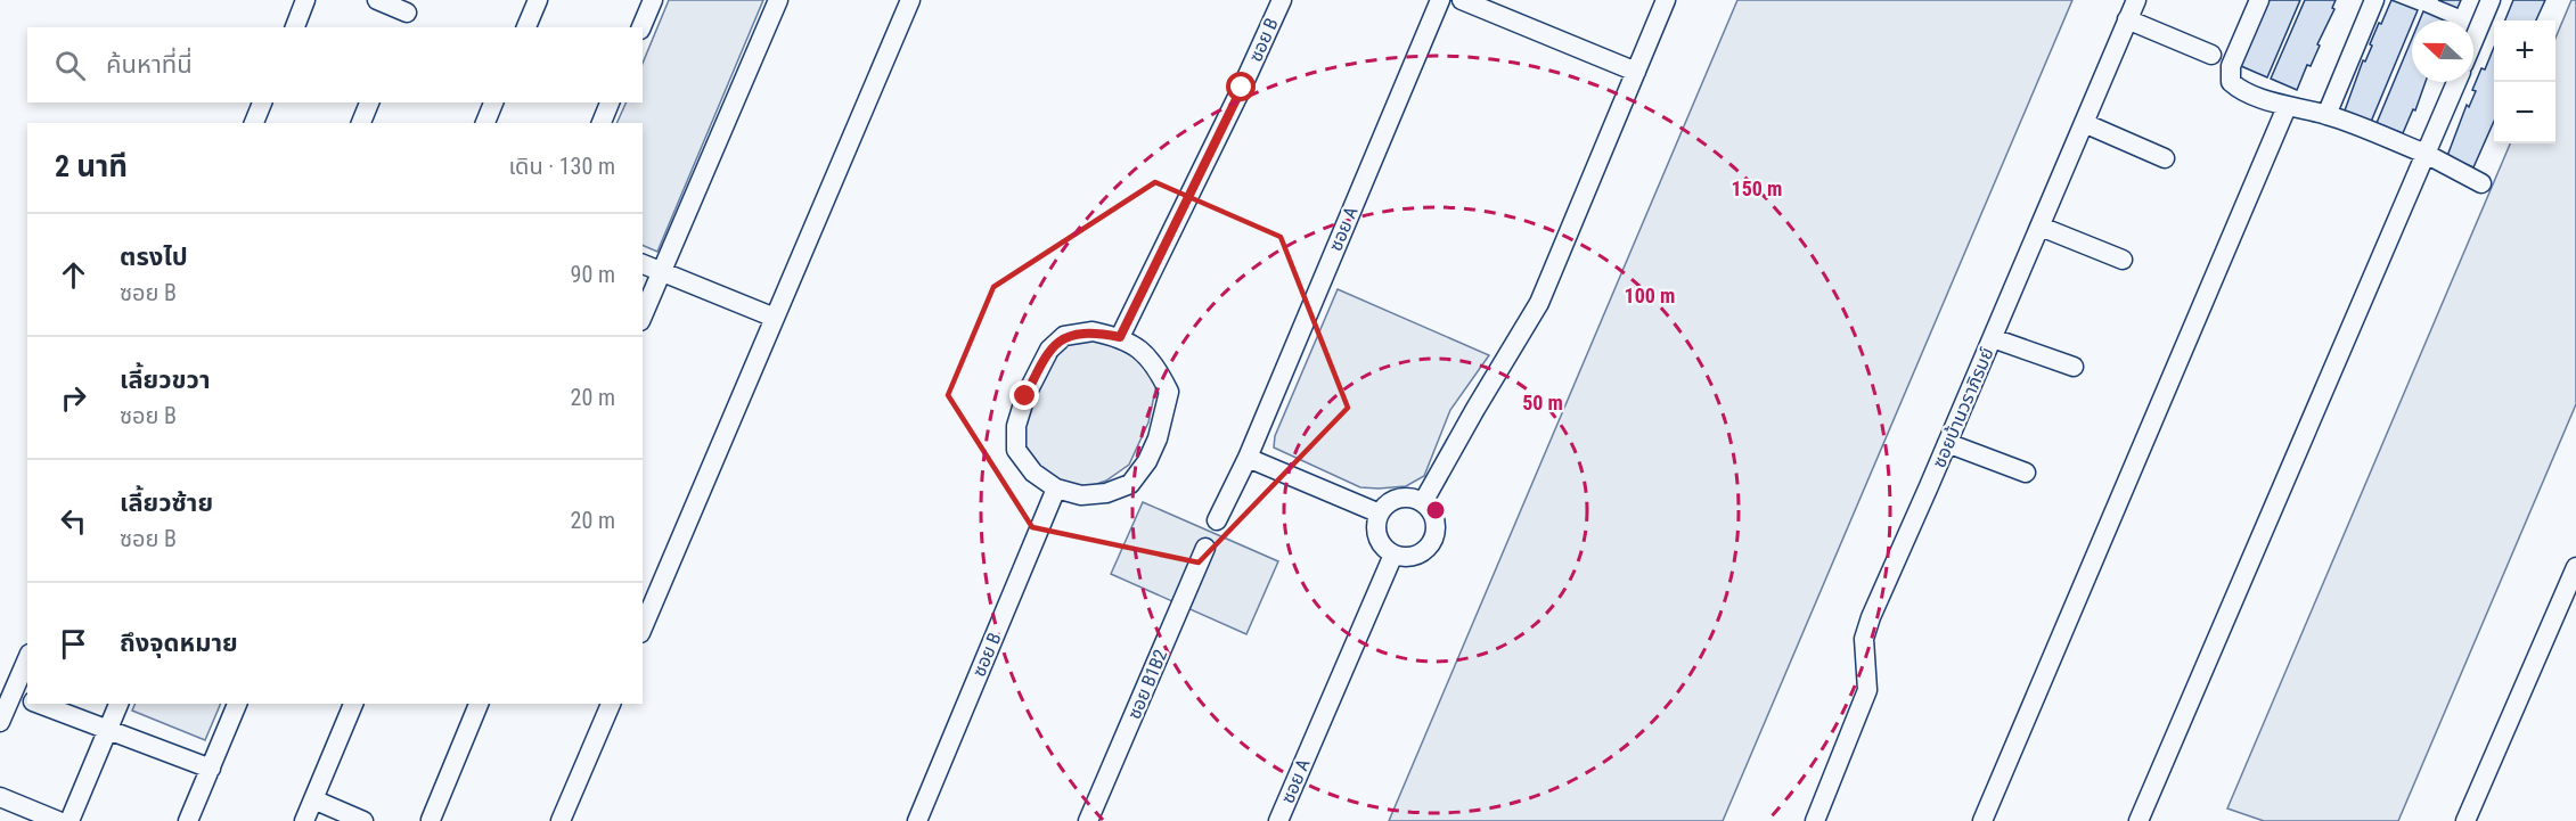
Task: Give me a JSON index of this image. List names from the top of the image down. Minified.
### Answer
{"streets":{"street":["ซอย B","ซอย A","ซอยบ้านวราภิรมย์","ซอย B1B2"]},"north":"left","page":{"map_buttons":["+","−"],"search":"ค้นหาที่นี่","heading":["2 นาที","เดิน · 130 m"],"list":[["ตรงไป","ซอย B","90 m"],["เลี้ยวขวา","ซอย B","20 m"],["เลี้ยวซ้าย","ซอย B","20 m"],"ถึงจุดหมาย"]},"rings":["150 m","100 m","50 m"]}
